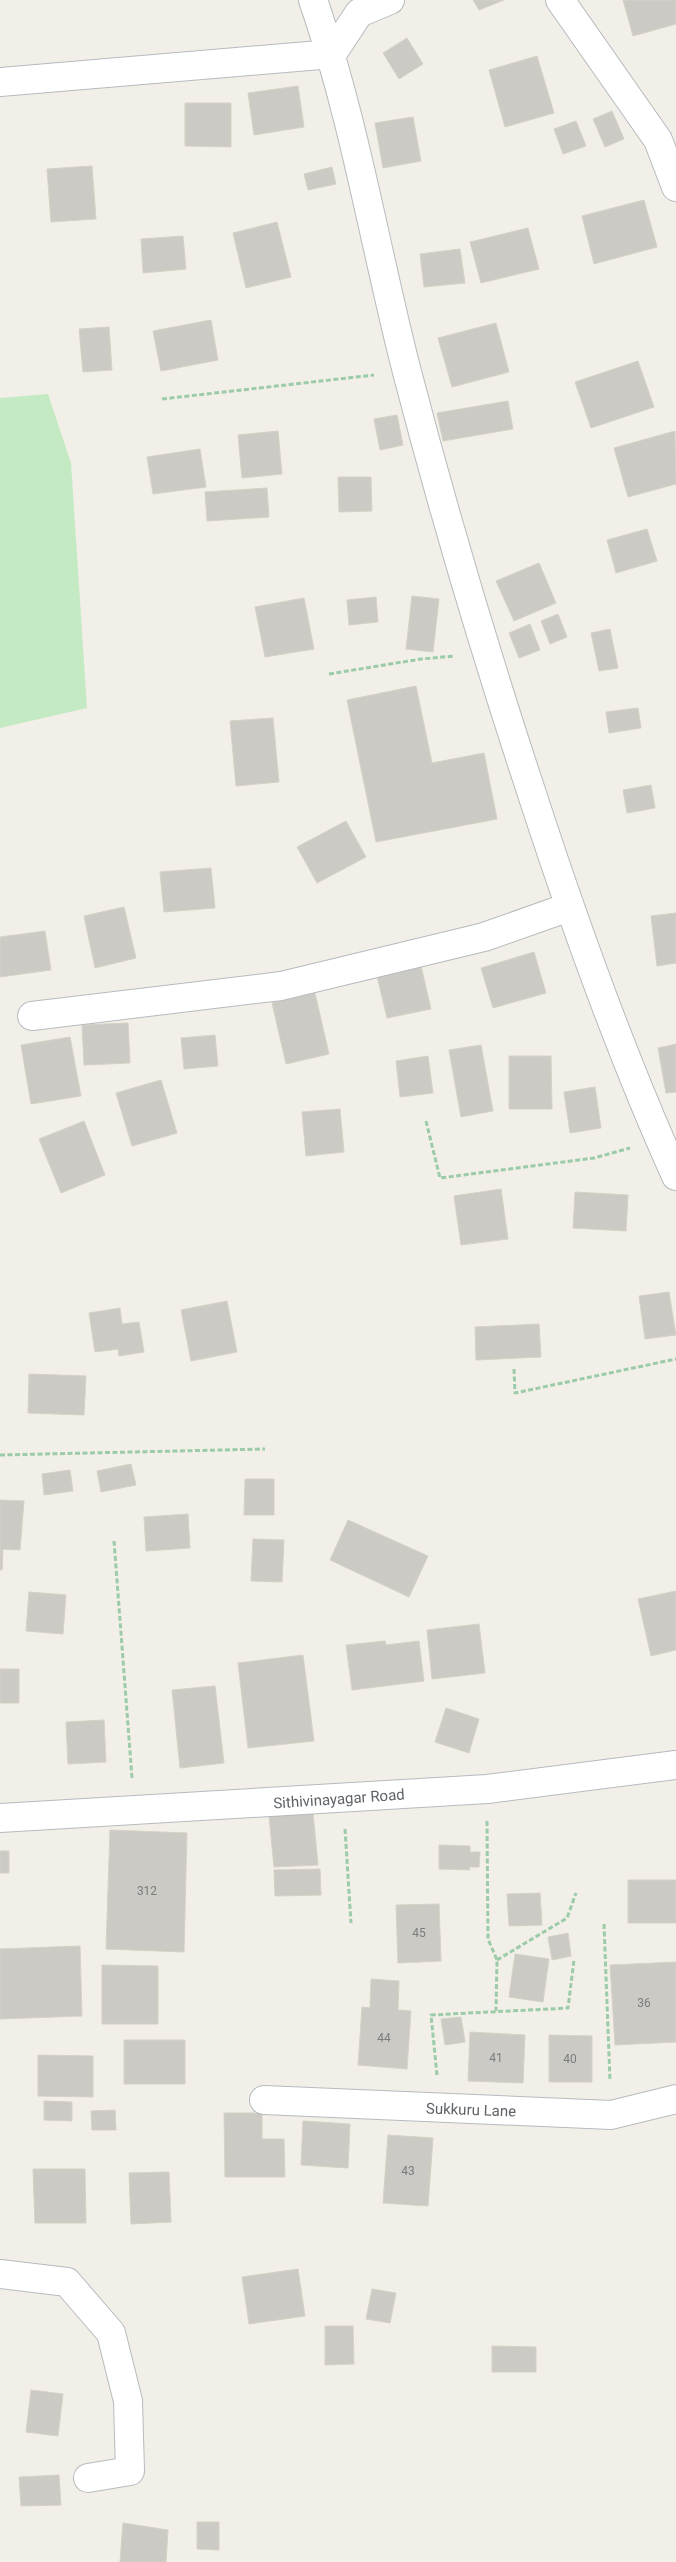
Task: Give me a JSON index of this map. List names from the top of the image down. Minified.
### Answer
{"streets":{"street":["Sithivinayagar Road","Sukkuru Lane"]},"house_numbers":["312","45","36","44","41","40","43"]}
